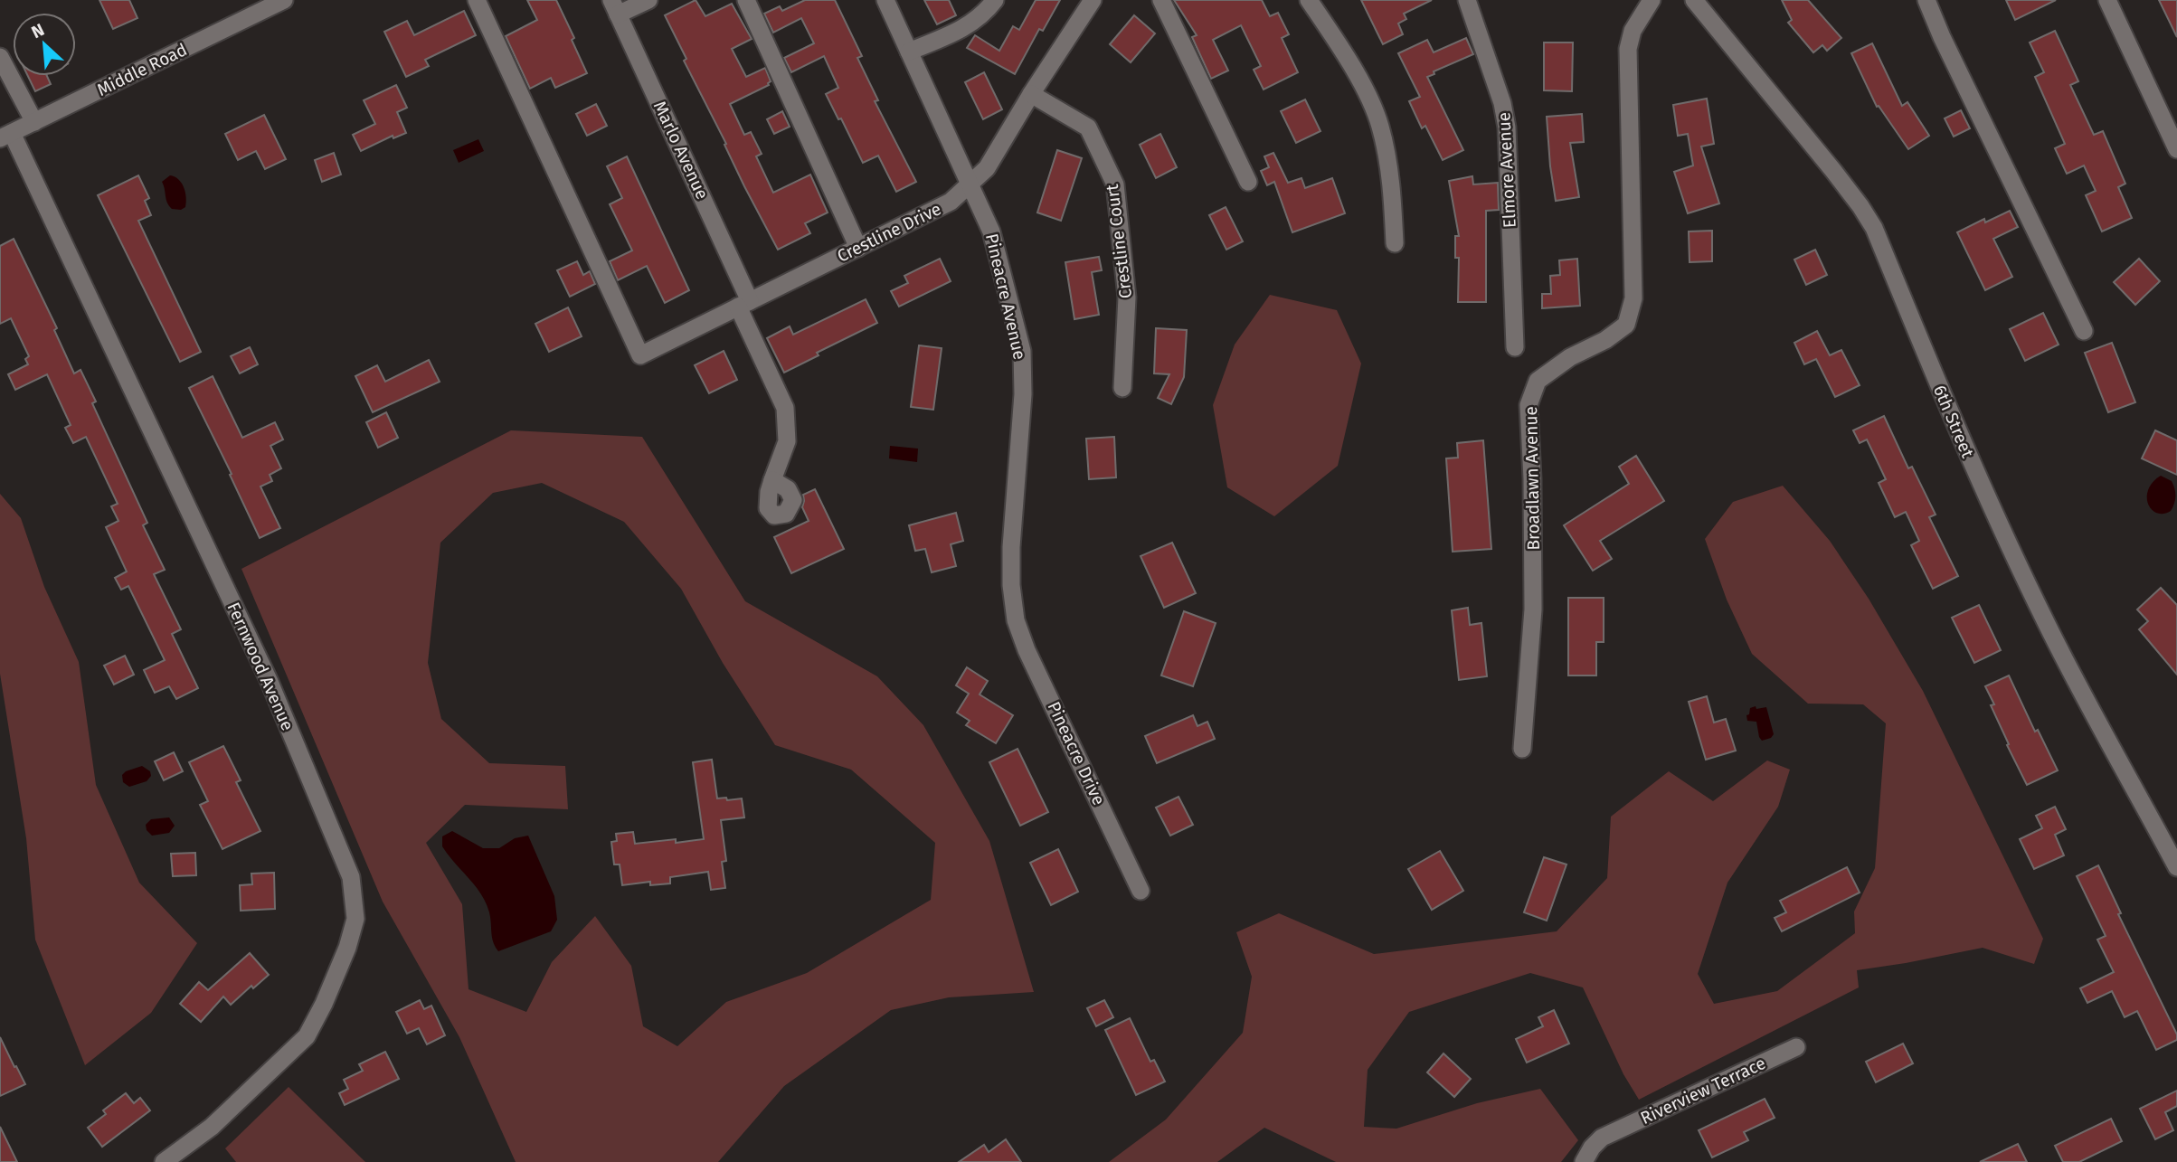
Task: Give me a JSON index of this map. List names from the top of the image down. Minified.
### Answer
{"streets":{"street":["Middle Road","Marlo Avenue","Elmore Avenue","Crestline Drive","Crestline Court","Pineacre Avenue","6th Street","Broadlawn Avenue","Fernwood Avenue","Pineacre Drive","Riverview Terrace"]},"crossings":[["Middle Road","Fernwood Avenue"],["Marlo Avenue","Crestline Drive"],["Crestline Drive","Crestline Court"],["Crestline Drive","Pineacre Avenue"],["Pineacre Avenue","Pineacre Drive"]],"north":"top left"}
